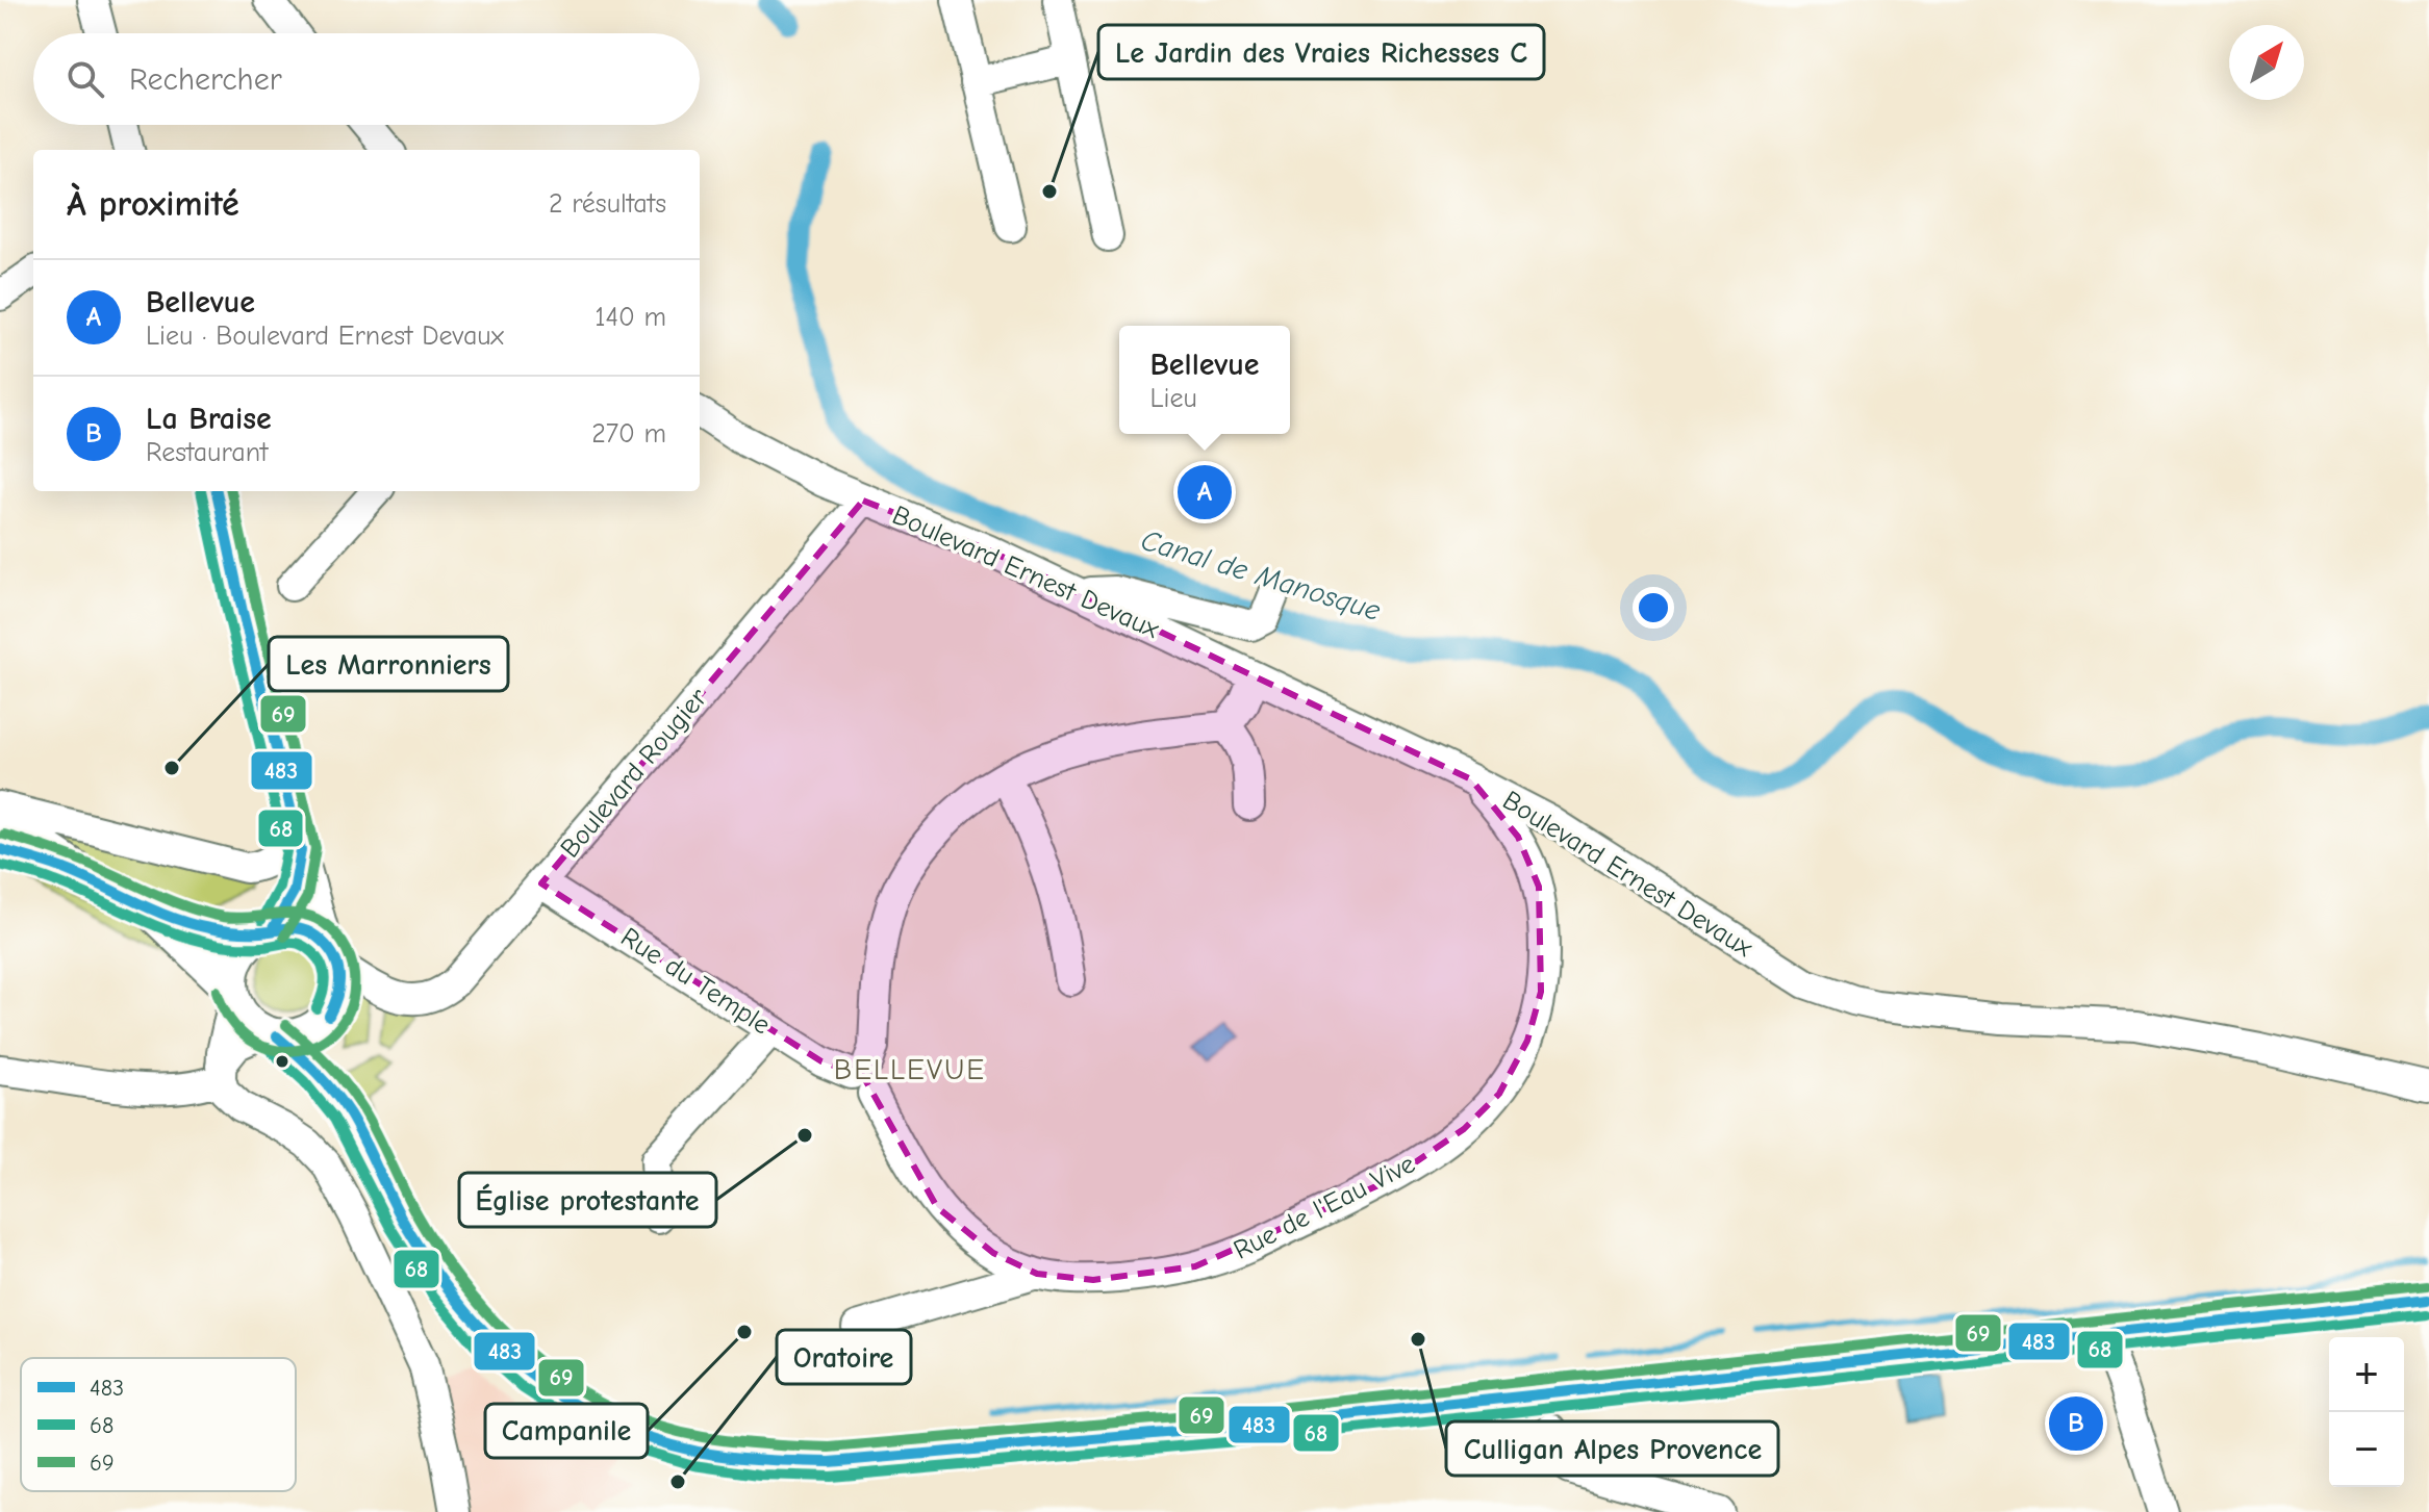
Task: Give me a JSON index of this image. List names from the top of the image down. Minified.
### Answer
{"streets":{"street":["Boulevard Ernest Devaux","Boulevard Rougier","Rue du Temple","Rue de l'Eau Vive"]},"crossings":[["Boulevard Ernest Devaux","Boulevard Rougier"],["Boulevard Ernest Devaux","Rue de l'Eau Vive"],["Boulevard Rougier","Rue du Temple"],["Rue du Temple","Rue de l'Eau Vive"]],"districts":["BELLEVUE"],"water":["Canal de Manosque"],"places":["Le Jardin des Vraies Richesses C","Les Marronniers","Église protestante","Campanile","Culligan Alpes Provence","Oratoire"],"lines":["transit line 483","transit line 68","transit line 69"],"legend":["483","68","69"],"north":"top right","page":{"search":"Rechercher","heading":["À proximité","2 résultats"],"list":[{"mark":"A","name":"Bellevue","note":"Lieu · Boulevard Ernest Devaux","value":"140 m"},{"mark":"B","name":"La Braise","note":"Restaurant","value":"270 m"}],"popup":["Bellevue","Lieu"],"pins":["A","B"],"map_buttons":["+","−"]}}
